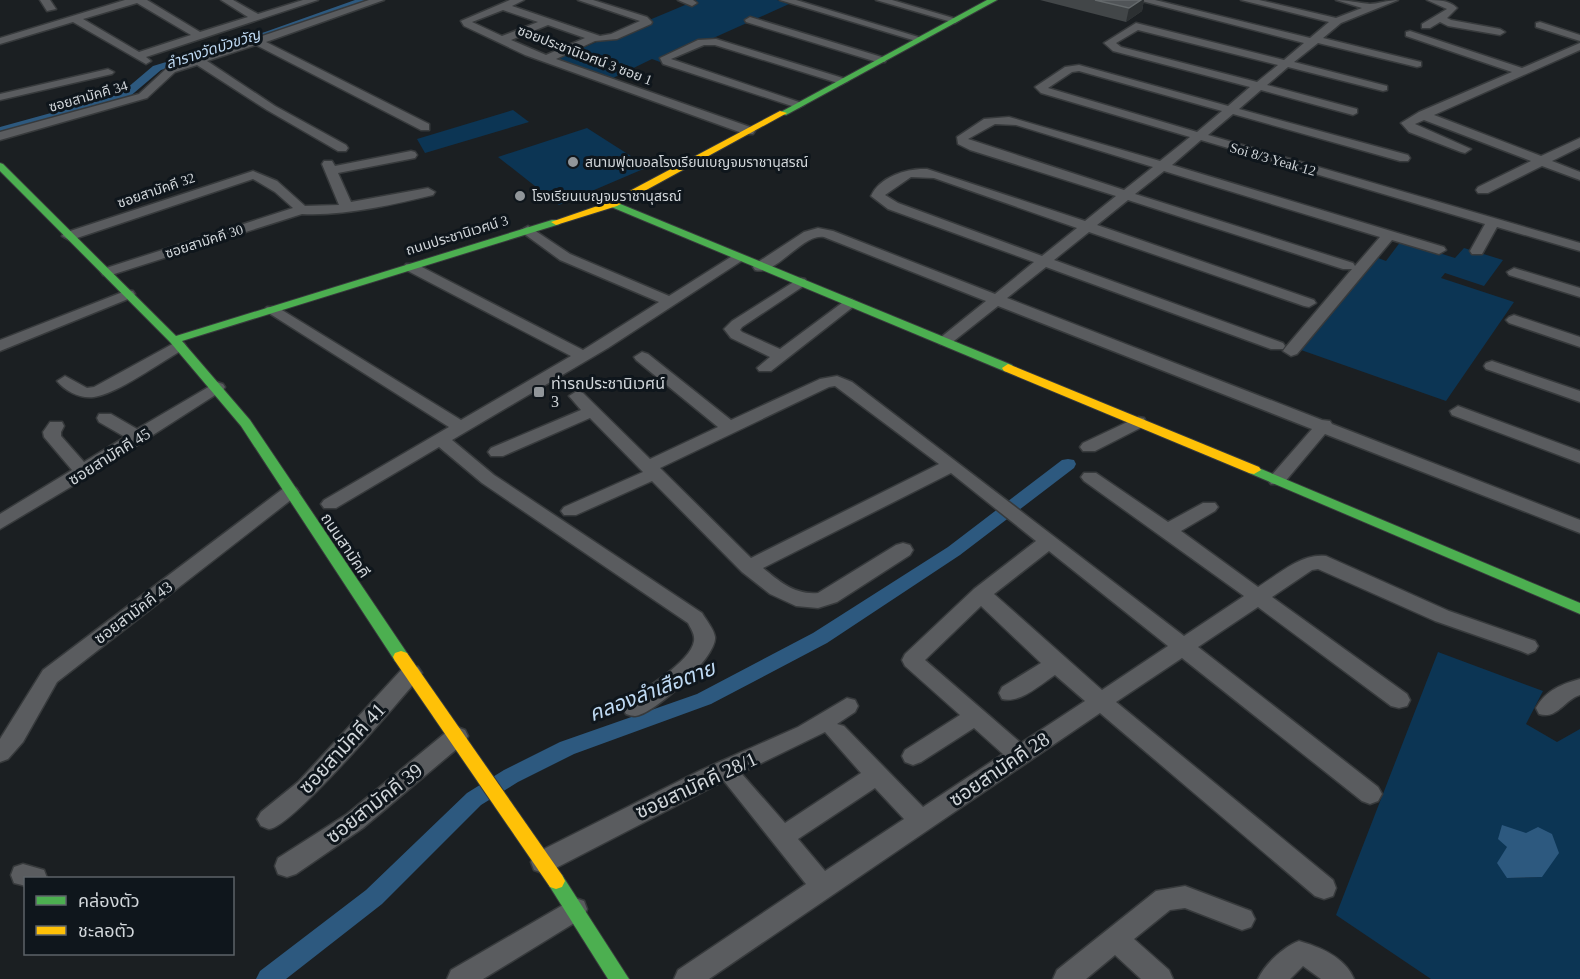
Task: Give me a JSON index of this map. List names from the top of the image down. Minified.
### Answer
{"streets":{"street":["ซอยประชานิเวศน์ 3 ซอย 1","ซอยสามัคคี 34","Soi 8/3 Yeak 12","ซอยสามัคคี 32","ถนนประชานิเวศน์ 3","ซอยสามัคคี 30","ซอยสามัคคี 45","ถนนสามัคคี","ซอยสามัคคี 43","ซอยสามัคคี 41","ซอยสามัคคี 28","ซอยสามัคคี 28/1","ซอยสามัคคี 39"]},"crossings":[["ซอยประชานิเวศน์ 3 ซอย 1","ถนนประชานิเวศน์ 3"],["ซอยสามัคคี 32","ซอยสามัคคี 30"],["ซอยสามัคคี 32","ถนนสามัคคี"],["ถนนประชานิเวศน์ 3","ถนนสามัคคี"],["ซอยสามัคคี 30","ถนนสามัคคี"],["ซอยสามัคคี 45","ถนนสามัคคี"],["ถนนสามัคคี","ซอยสามัคคี 43"],["ถนนสามัคคี","ซอยสามัคคี 41"],["ถนนสามัคคี","ซอยสามัคคี 28/1"],["ถนนสามัคคี","ซอยสามัคคี 39"]],"water":["ลำรางวัดบัวขวัญ","คลองลำเสือตาย"],"places":{"other":["สนามฟุตบอลโรงเรียนเบญจมราชานุสรณ์","โรงเรียนเบญจมราชานุสรณ์"],"transit":["ท่ารถประชานิเวศน์ 3"]},"legend":["คล่องตัว","ชะลอตัว"]}
